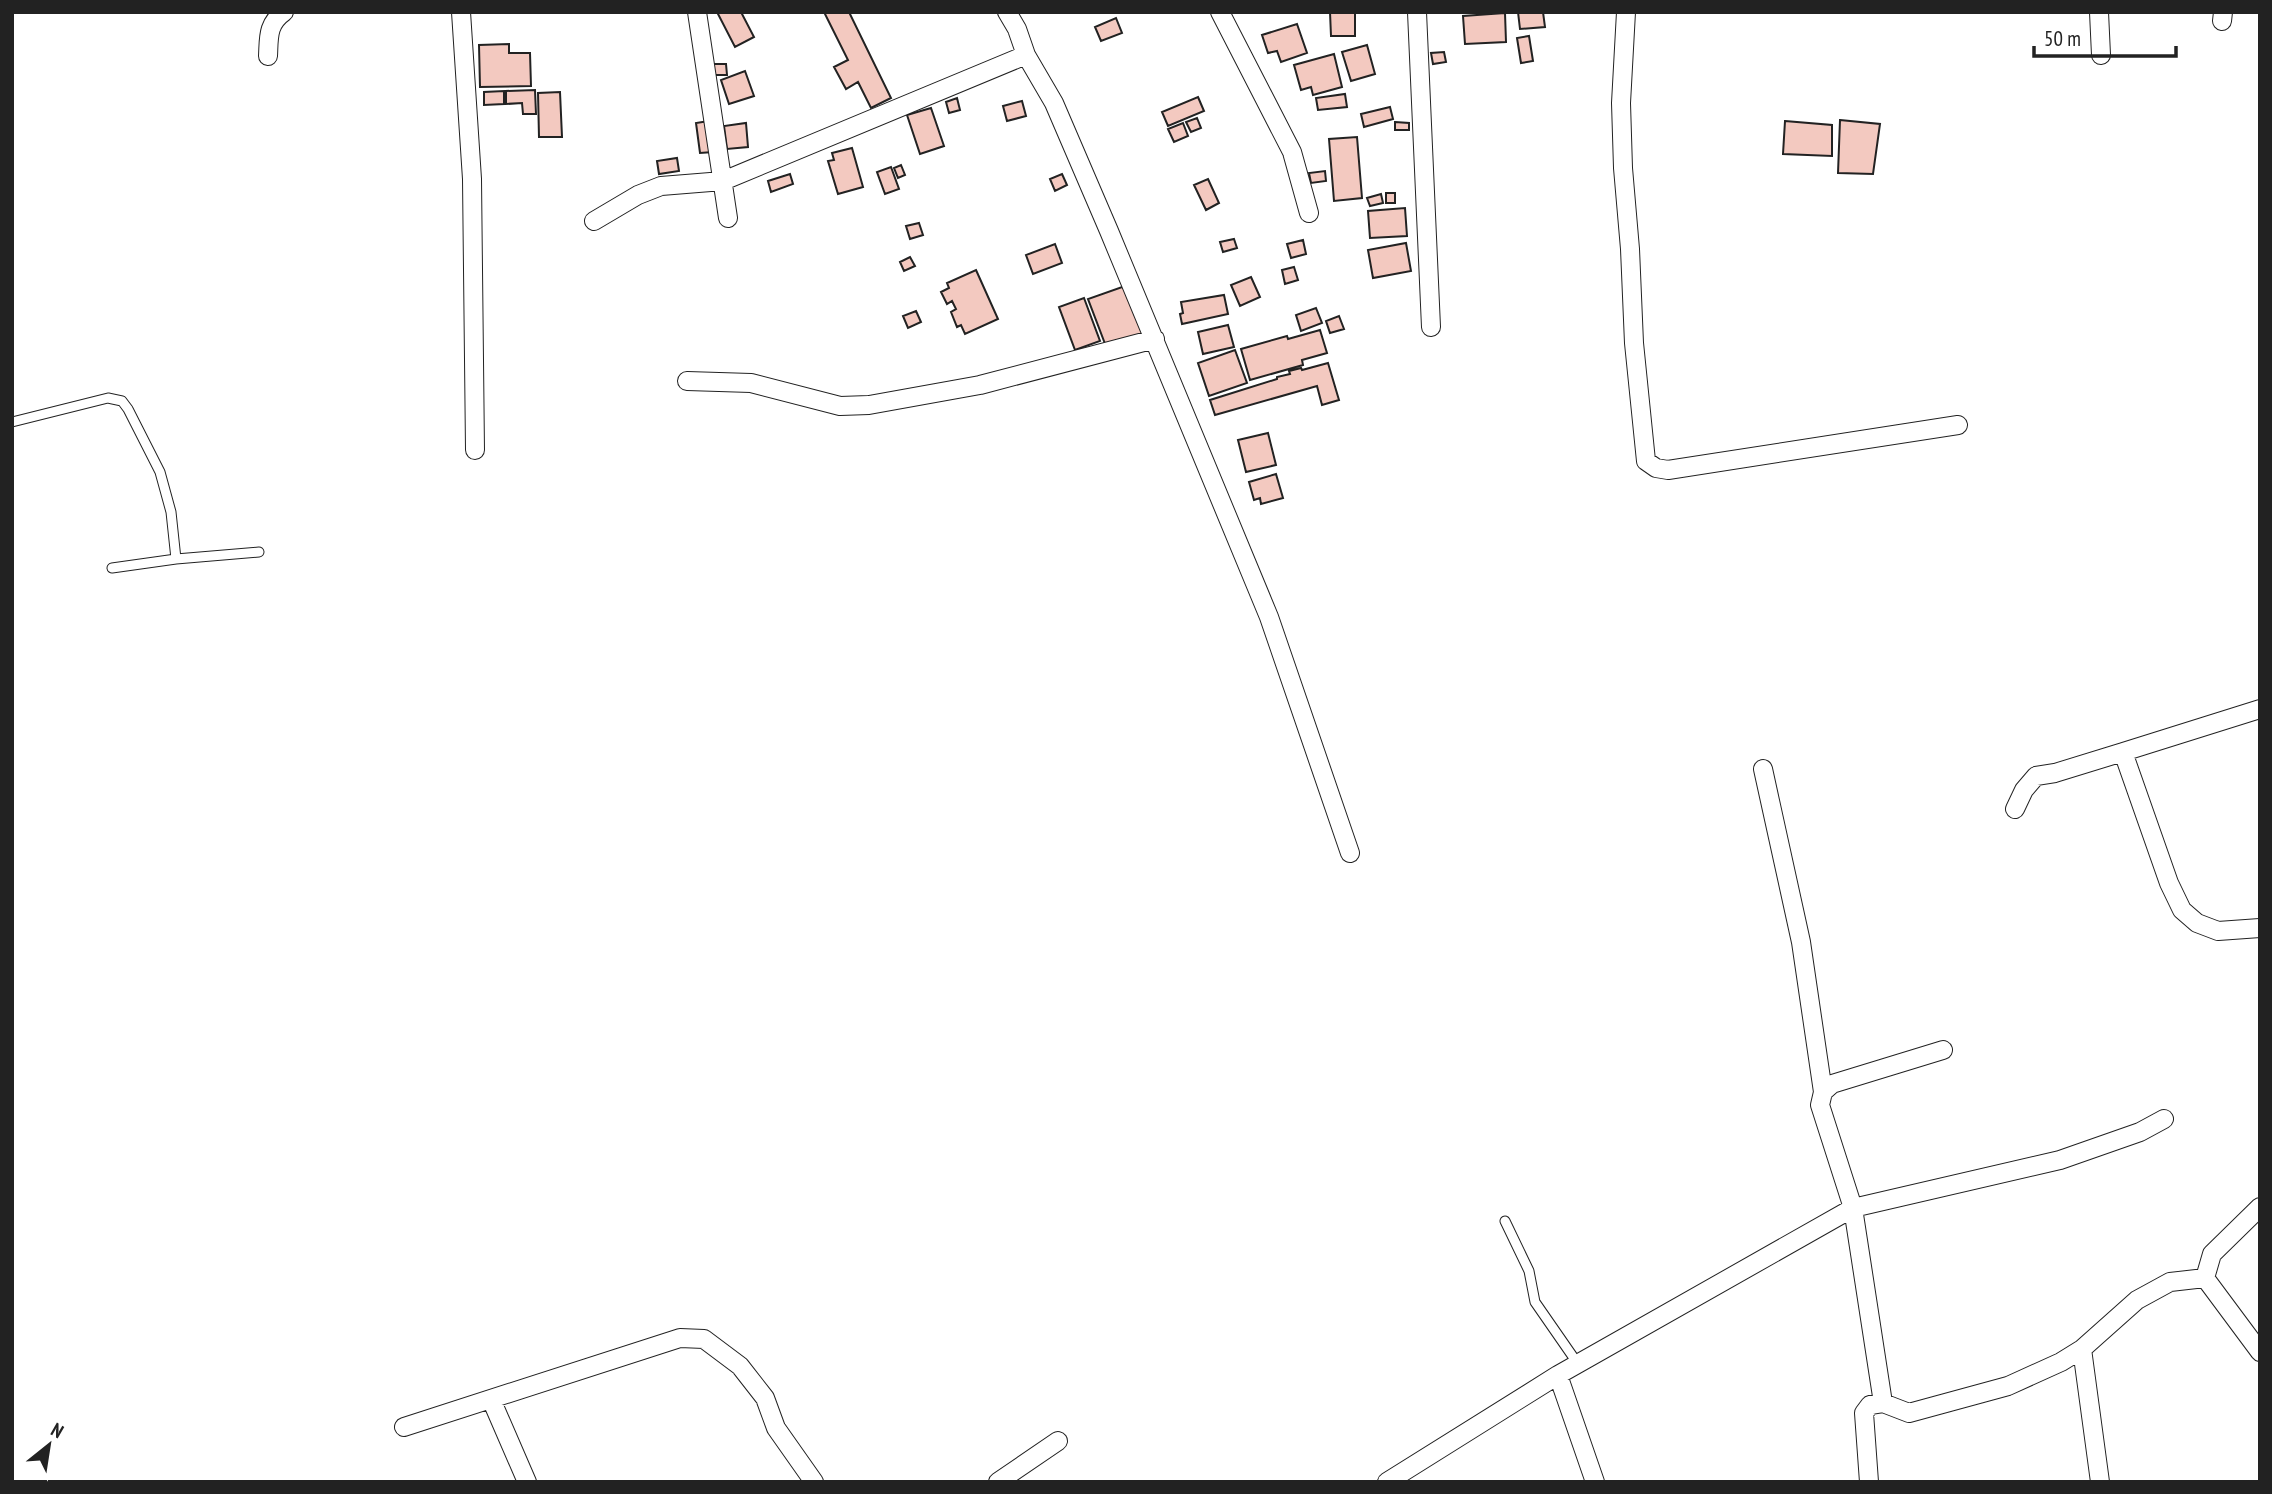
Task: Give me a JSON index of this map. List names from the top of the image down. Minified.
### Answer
{"scale_bar":"50 m","north":"top right"}
